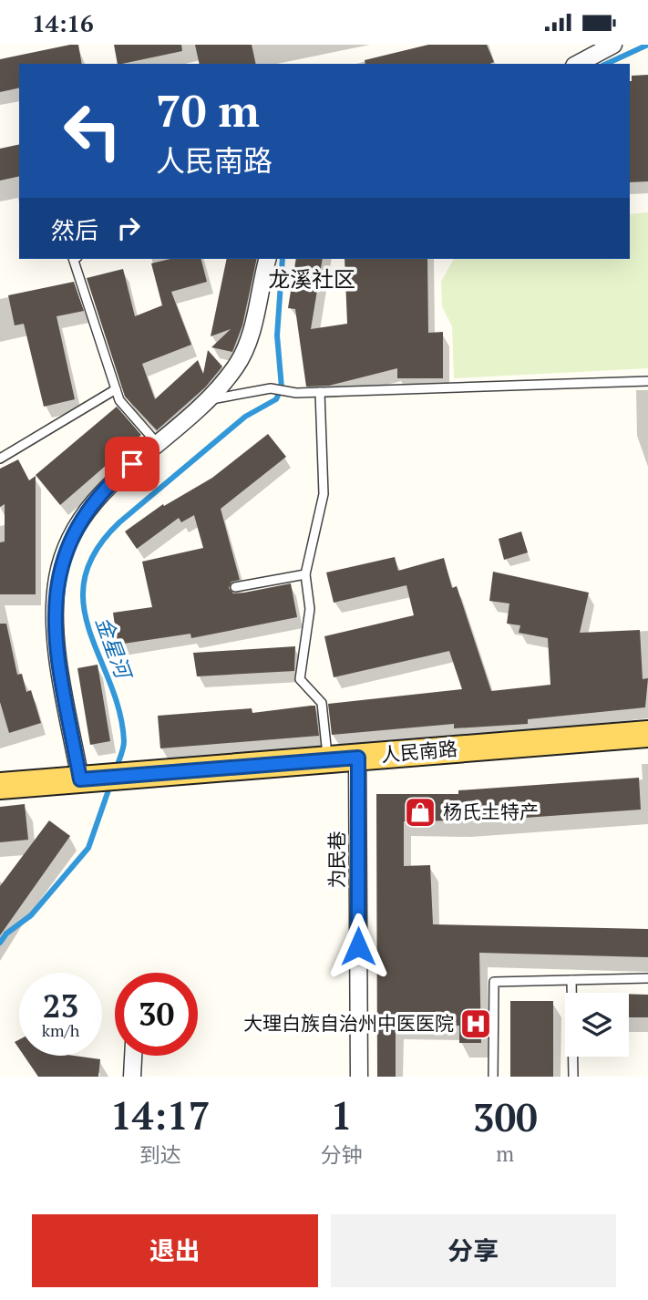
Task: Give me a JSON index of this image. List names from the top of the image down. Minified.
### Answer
{"streets":{"main road":["人民南路"],"street":["为民巷"]},"crossings":[["人民南路","为民巷"]],"districts":["龙溪社区"],"water":["金星河"],"places":{"shop":["杨氏土特产"],"hospital":["大理白族自治州中医医院"]},"page":{"status":"14:16","turn":["70 m","人民南路"],"then":"然后","speed":"23 km/h","limit":"30","eta":["14:17","到达","1","分钟","300","m"],"buttons":["退出","分享"]}}
